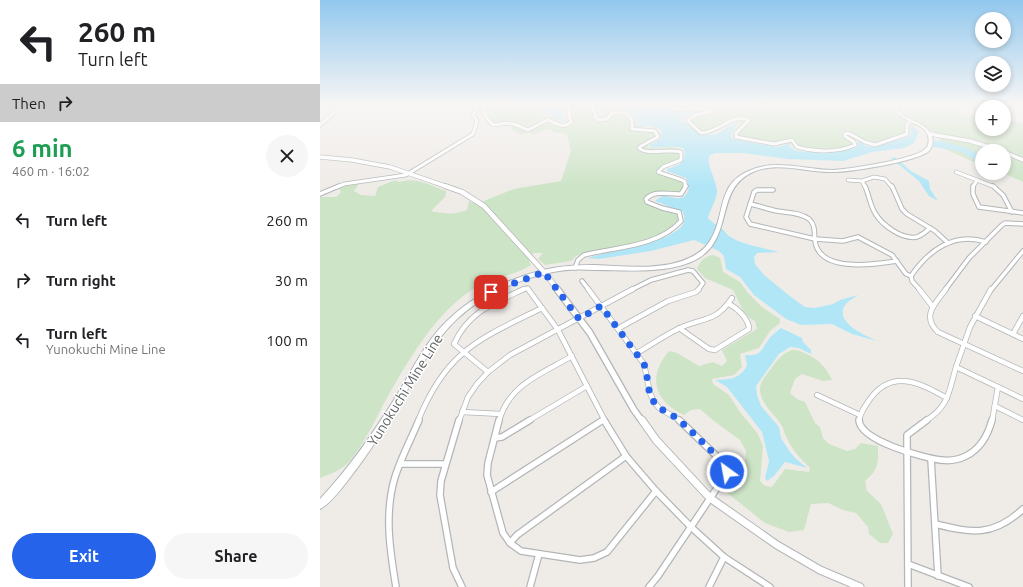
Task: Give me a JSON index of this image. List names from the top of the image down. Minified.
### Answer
{"streets":{"main road":["Yunokuchi Mine Line"]},"page":{"turn":["260 m","Turn left"],"map_buttons":["+","−"],"then":"Then","heading":["6 min","460 m · 16:02"],"list":[{"name":"Turn left","value":"260 m"},{"name":"Turn right","value":"30 m"},{"name":"Turn left","note":"Yunokuchi Mine Line","value":"100 m"}],"buttons":["Exit","Share"]}}
